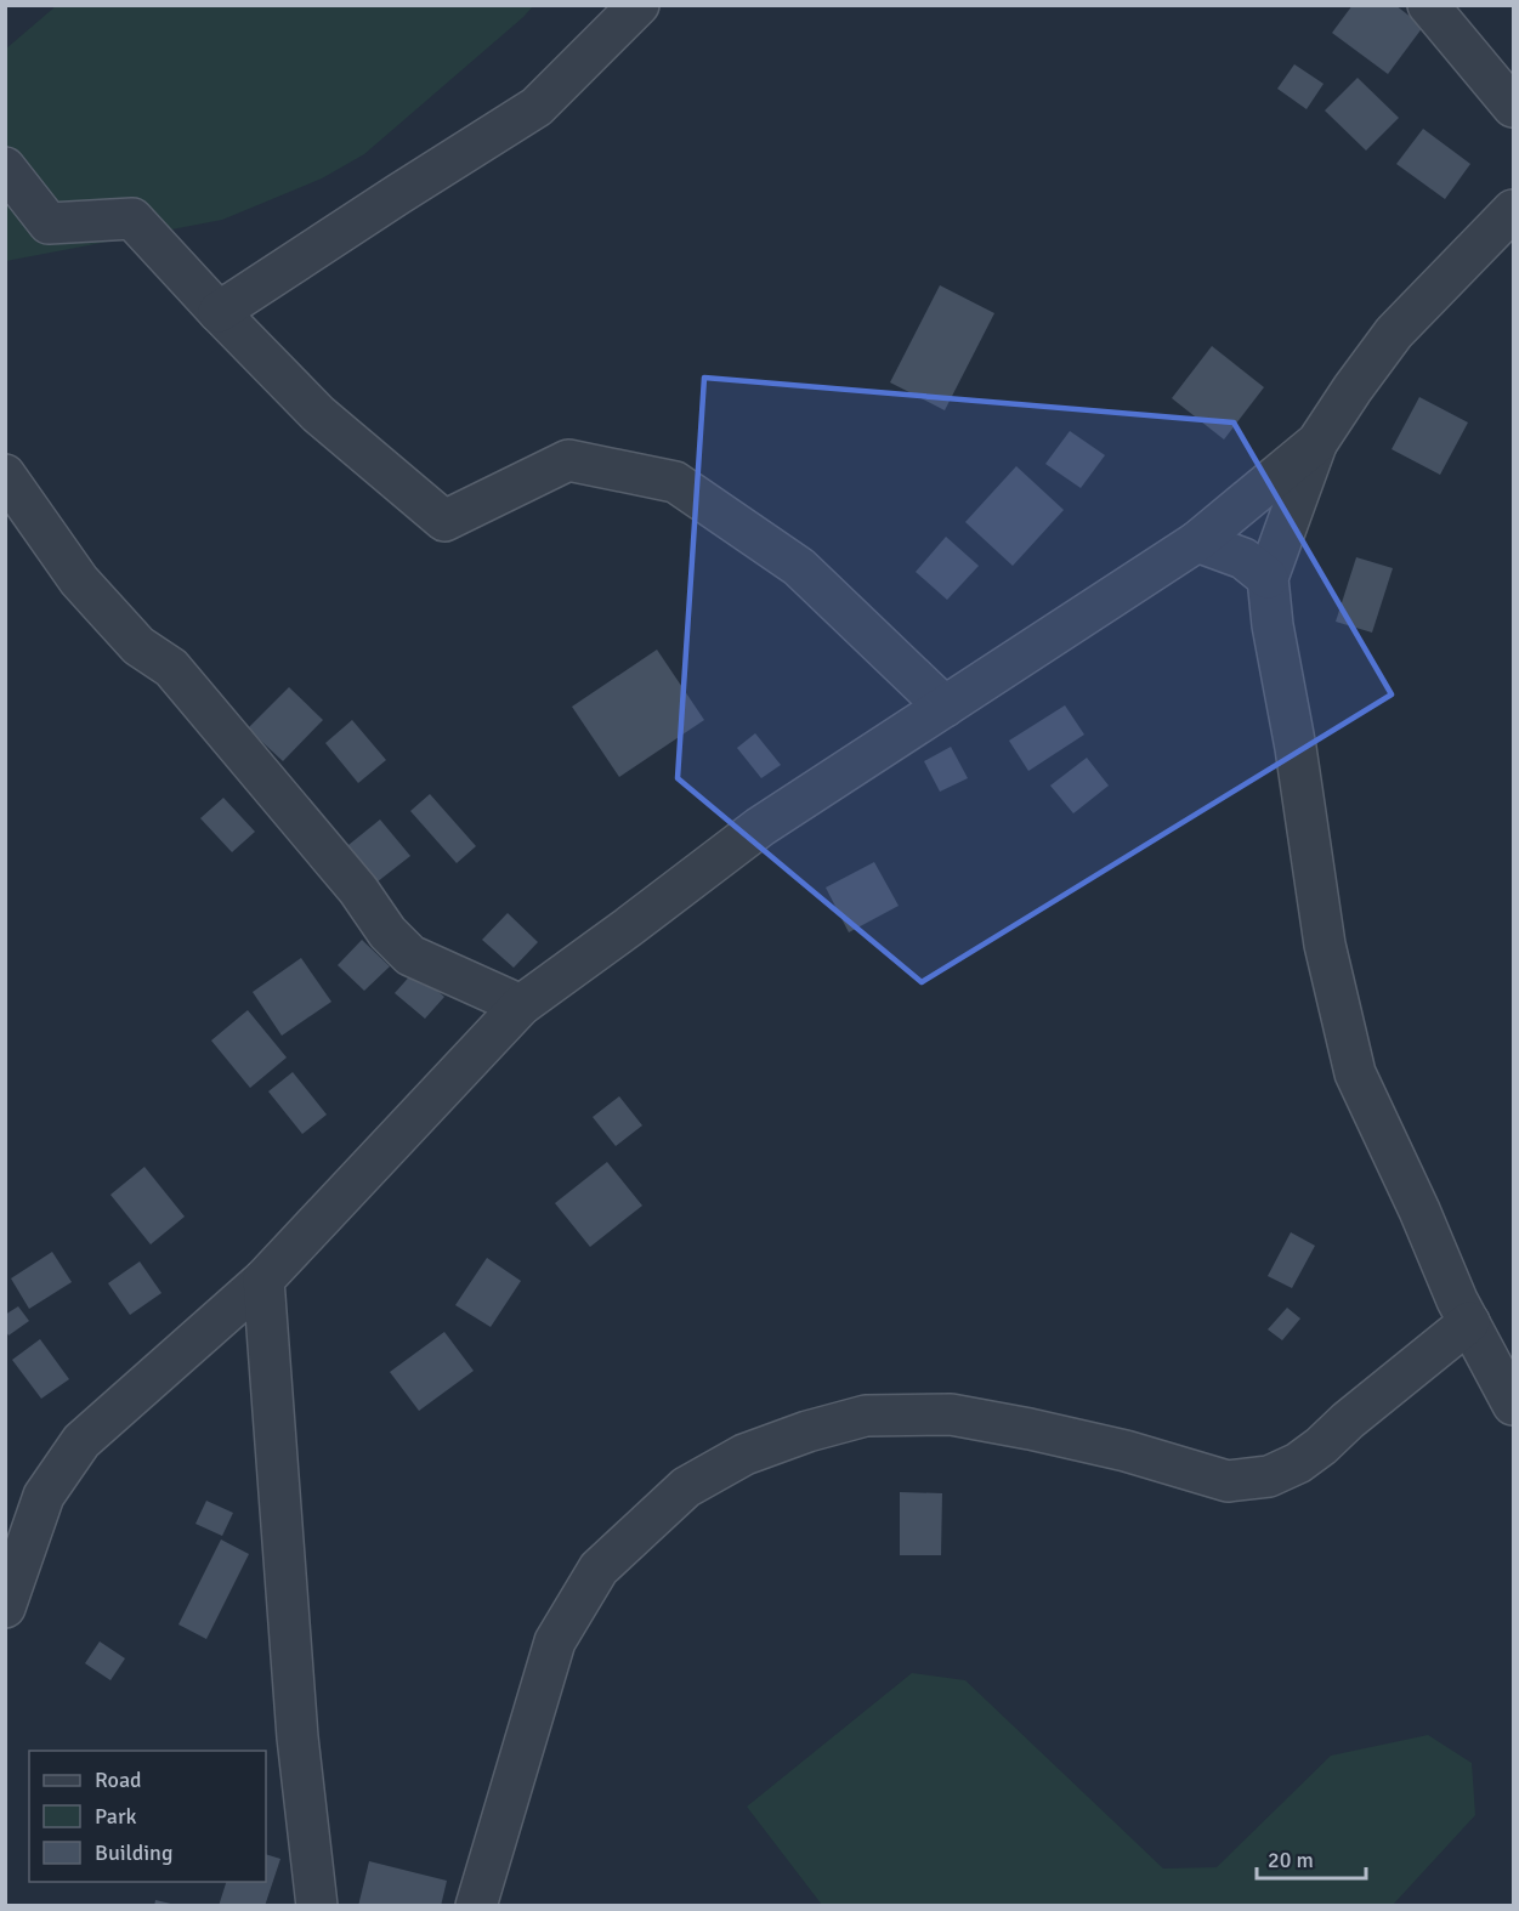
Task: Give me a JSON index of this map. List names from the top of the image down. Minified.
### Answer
{"legend":["Road","Park","Building"],"scale_bar":"20 m"}
